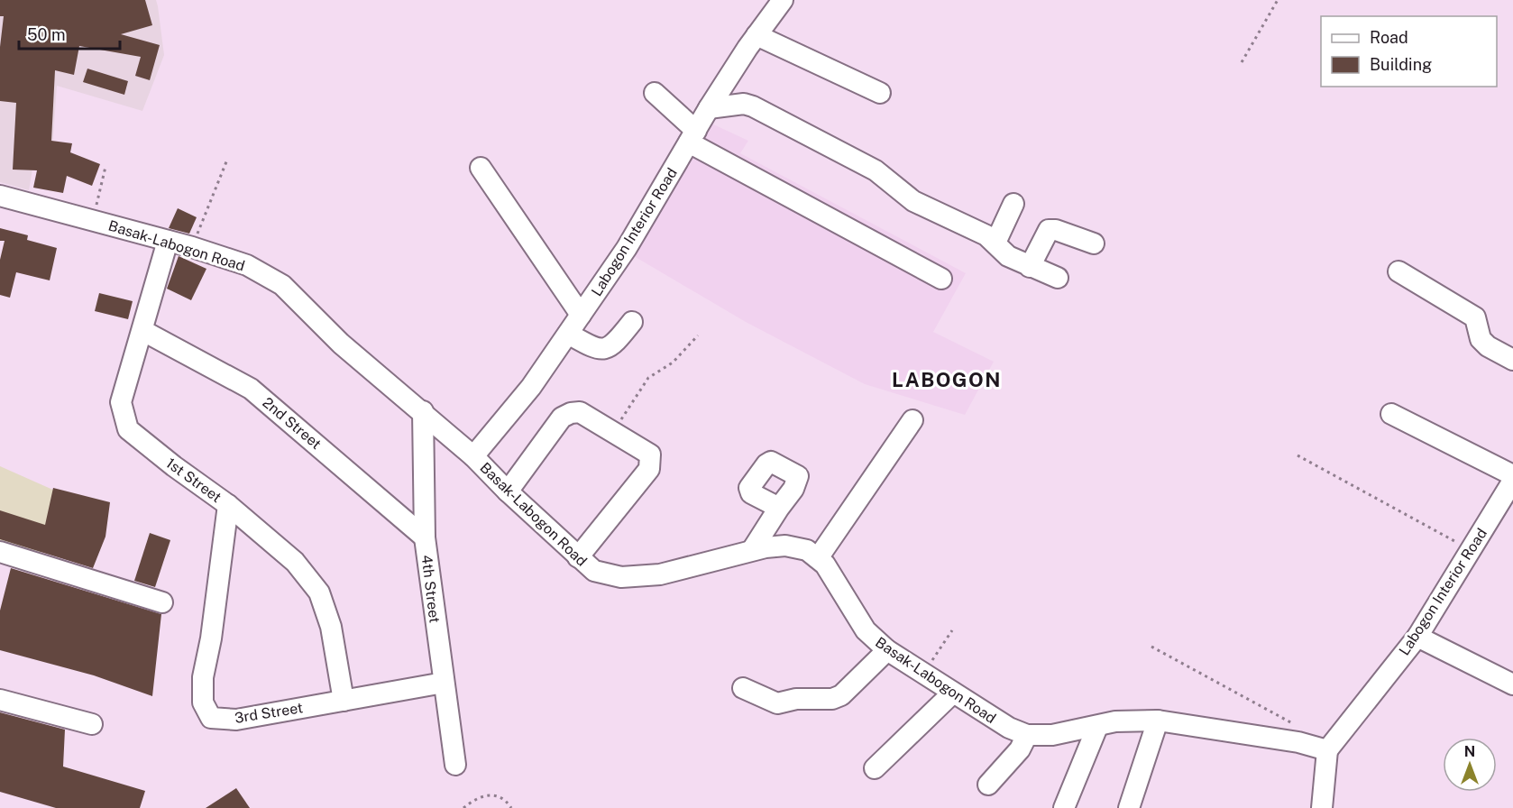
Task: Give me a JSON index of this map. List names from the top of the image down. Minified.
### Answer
{"streets":{"street":["Labogon Interior Road","Basak-Labogon Road","2nd Street","1st Street","4th Street","3rd Street"]},"crossings":[["Labogon Interior Road","Basak-Labogon Road"],["Basak-Labogon Road","1st Street"],["Basak-Labogon Road","4th Street"],["2nd Street","1st Street"],["2nd Street","4th Street"],["1st Street","3rd Street"],["4th Street","3rd Street"]],"districts":["LABOGON"],"legend":["Road","Building"],"scale_bar":"50 m","north":"top"}
